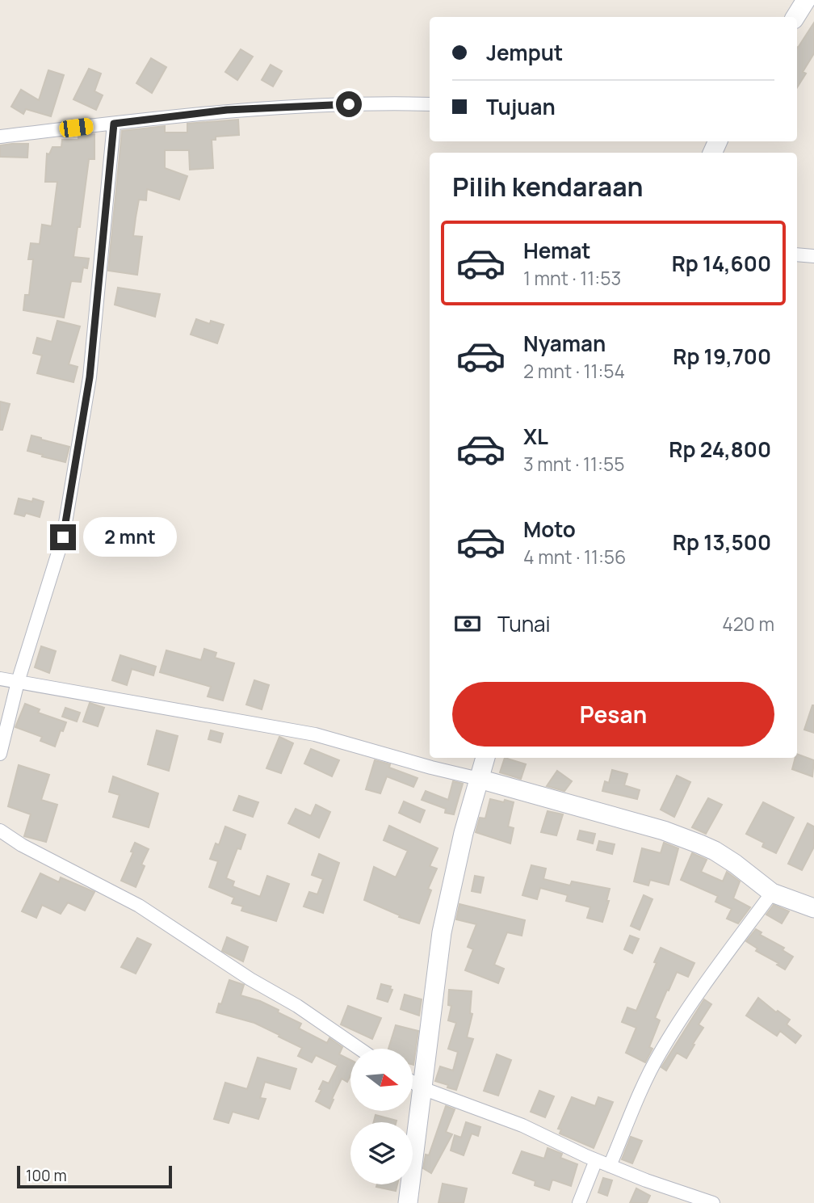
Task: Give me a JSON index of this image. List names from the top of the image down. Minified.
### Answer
{"scale_bar":"100 m","north":"right","page":{"banner":["Jemput","Tujuan"],"heading":"Pilih kendaraan","list":[{"name":"Hemat","note":"1 mnt · 11:53","value":"Rp 14,600"},{"name":"Nyaman","note":"2 mnt · 11:54","value":"Rp 19,700"},{"name":"XL","note":"3 mnt · 11:55","value":"Rp 24,800"},{"name":"Moto","note":"4 mnt · 11:56","value":"Rp 13,500"}],"bubble":"2 mnt","pay":["Tunai","420 m"],"buttons":"Pesan","scale":"100 m"}}
